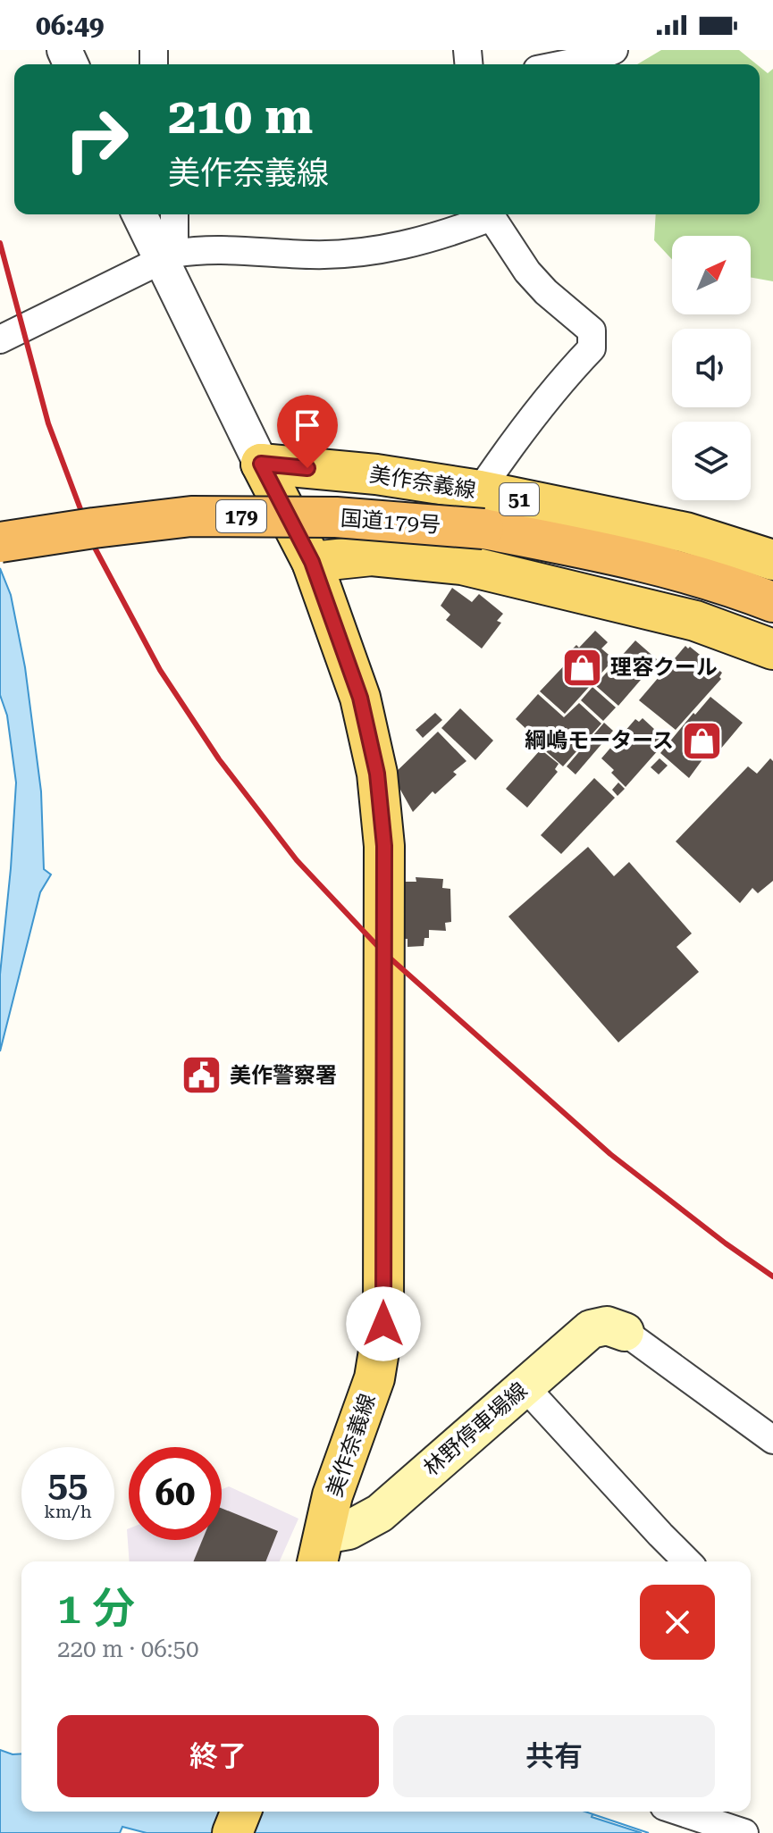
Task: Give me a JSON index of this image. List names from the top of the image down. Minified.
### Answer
{"streets":{"highway":["179","国道179号"],"main road":["美作奈義線","51","林野停車場線"]},"crossings":[["美作奈義線","国道179号"],["美作奈義線","林野停車場線"]],"places":{"shop":["理容クール","綱嶋モータース"],"public building":["美作警察署"]},"north":"top right","page":{"status":"06:49","turn":["210 m","美作奈義線"],"speed":"55 km/h","limit":"60","heading":["1 分","220 m · 06:50"],"buttons":["終了","共有"]}}
